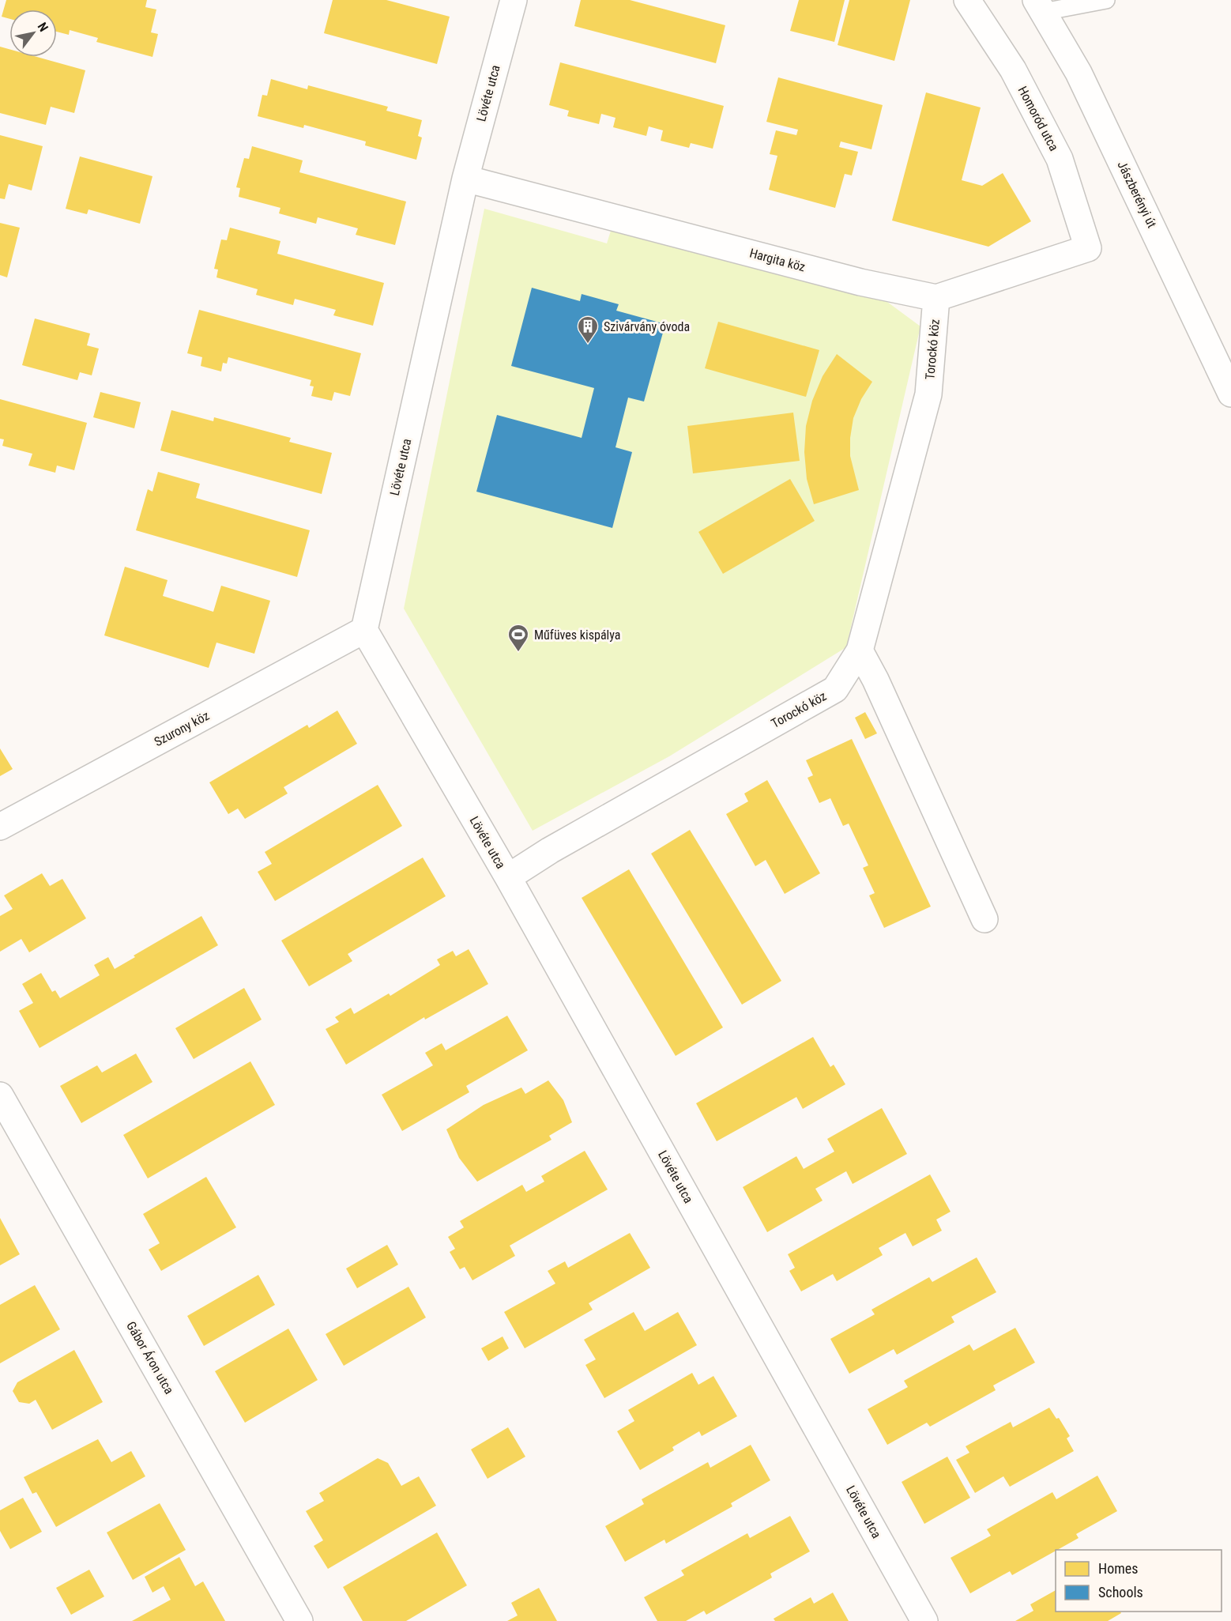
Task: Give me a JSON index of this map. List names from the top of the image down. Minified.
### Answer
{"streets":{"street":["Lövéte utca","Homoród utca","Jászberényi út","Hargita köz","Torockó köz","Szurony köz","Gábor Áron utca"]},"crossings":[["Lövéte utca","Hargita köz"],["Lövéte utca","Torockó köz"],["Lövéte utca","Szurony köz"],["Homoród utca","Hargita köz"],["Hargita köz","Torockó köz"]],"places":{"building":["Szivárvány óvoda"],"sports":["Műfüves kispálya"]},"legend":["Homes","Schools"],"north":"top right"}
